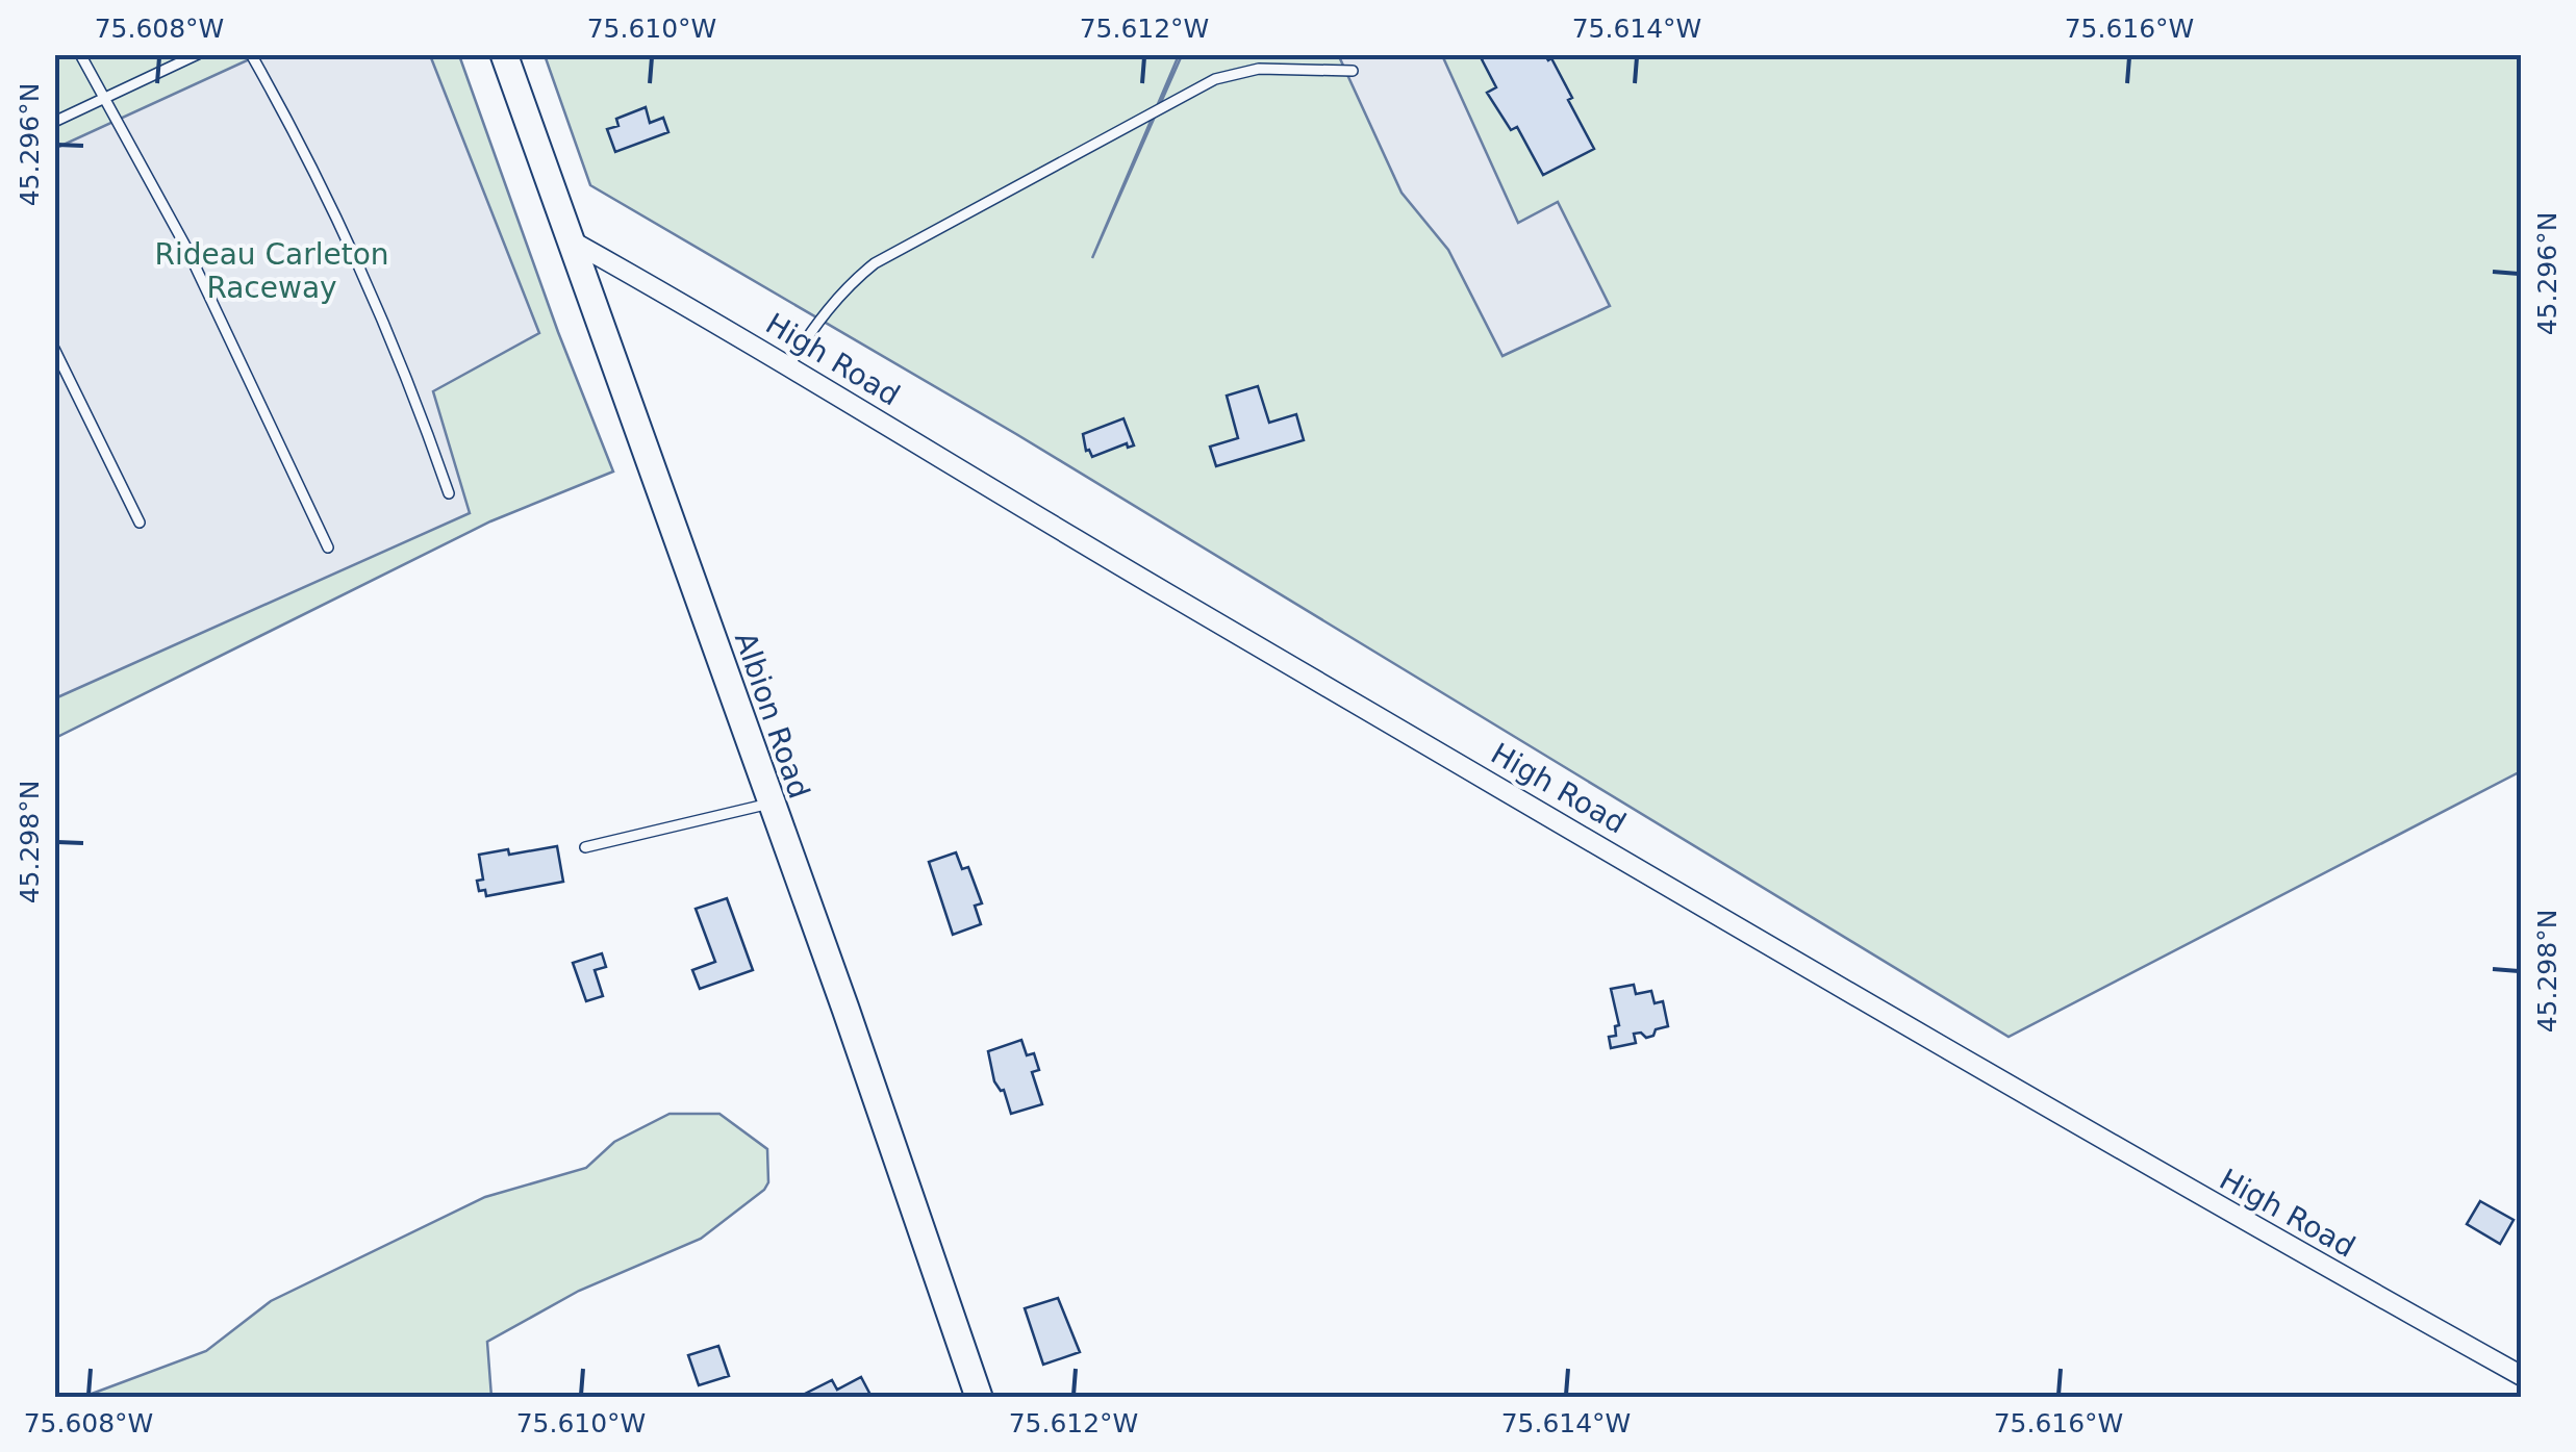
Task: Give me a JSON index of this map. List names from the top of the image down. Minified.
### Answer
{"streets":{"main road":["Albion Road"],"street":["High Road"]},"crossings":[["High Road","Albion Road"]],"parks":["Rideau Carleton Raceway"],"coordinates":["75.608°W","75.610°W","75.612°W","75.614°W","75.616°W","45.296°N","45.298°N"]}
